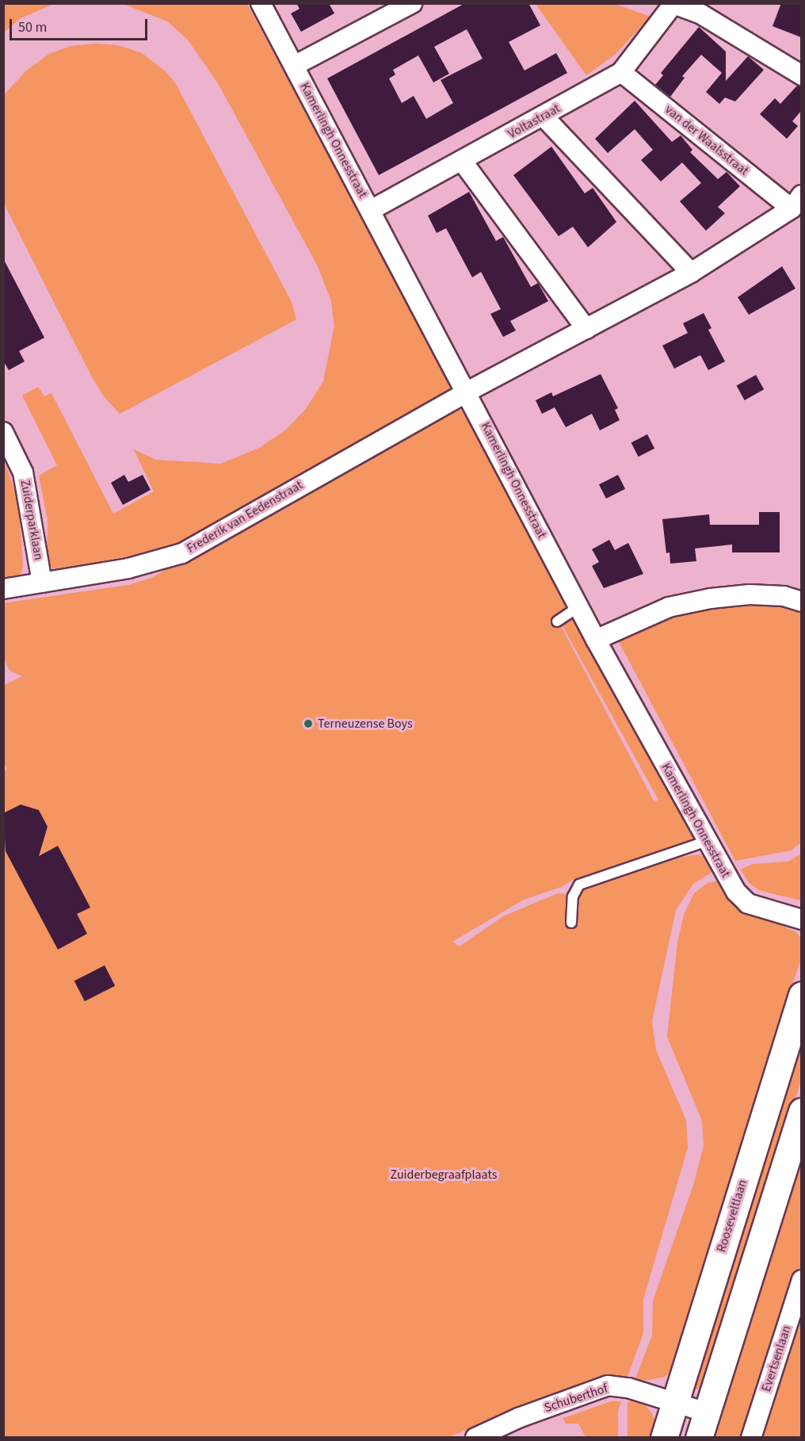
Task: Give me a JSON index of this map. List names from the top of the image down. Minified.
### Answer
{"streets":{"main road":["Rooseveltlaan"],"street":["Voltastraat","Kamerlingh Onnesstraat","van der Waalsstraat","Frederik van Eedenstraat","Zuiderparklaan","Evertsenlaan","Schuberthof"]},"crossings":[["Voltastraat","Kamerlingh Onnesstraat"],["Voltastraat","van der Waalsstraat"],["Kamerlingh Onnesstraat","van der Waalsstraat"],["Kamerlingh Onnesstraat","Frederik van Eedenstraat"],["van der Waalsstraat","Frederik van Eedenstraat"],["Frederik van Eedenstraat","Zuiderparklaan"],["Rooseveltlaan","Schuberthof"]],"parks":["Zuiderbegraafplaats"],"places":["Terneuzense Boys"],"scale_bar":"50 m"}
